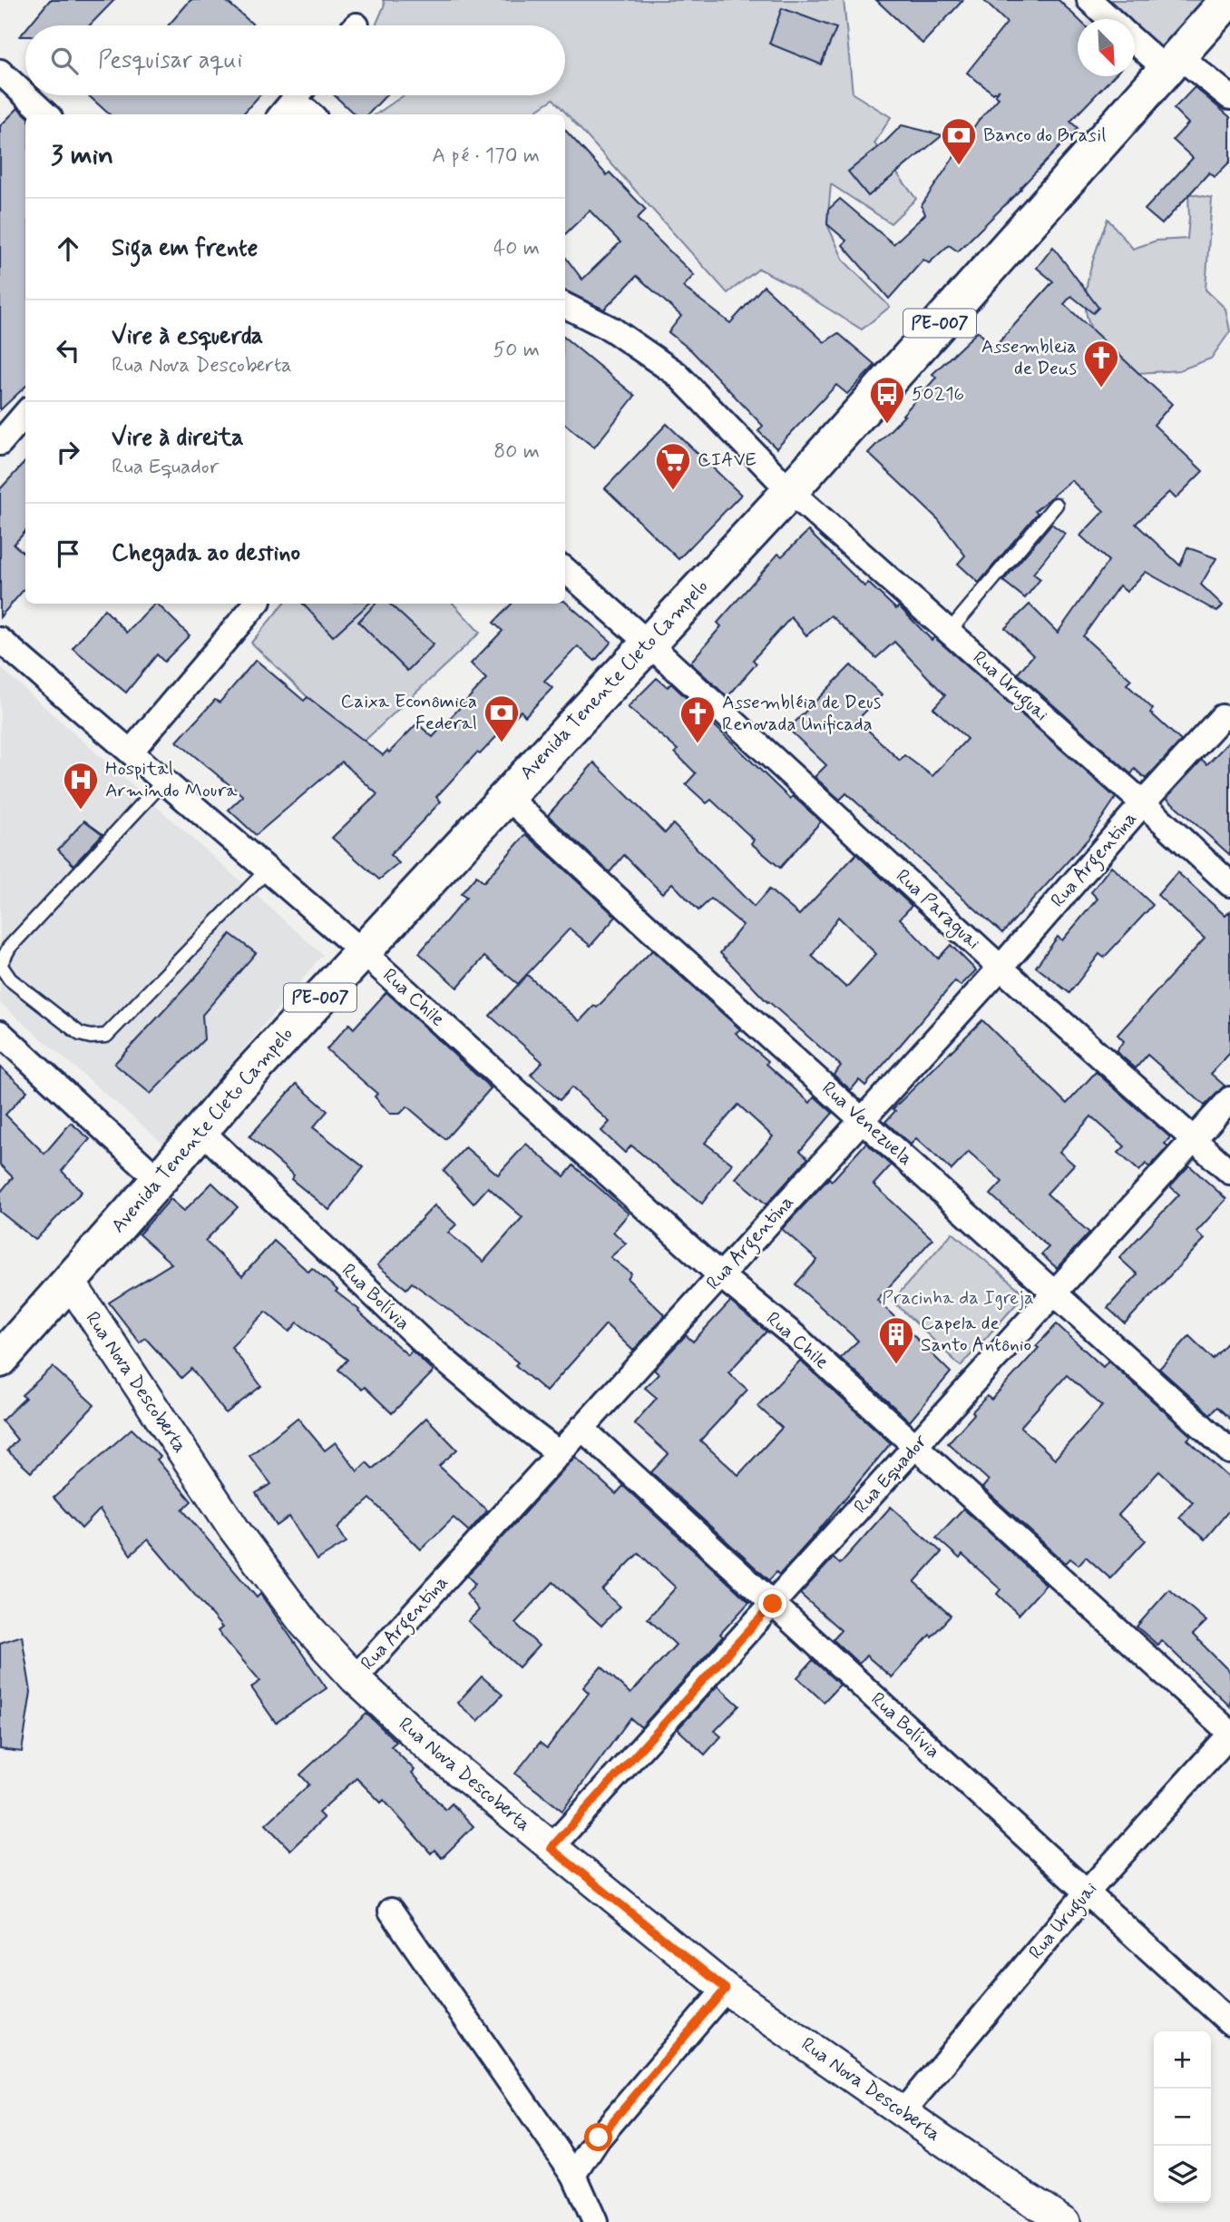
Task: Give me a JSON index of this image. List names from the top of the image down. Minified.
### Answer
{"streets":{"main road":["PE-007","Avenida Tenente Cleto Campelo"],"street":["Rua Uruguai","Rua Argentina","Rua Paraguai","Rua Chile","Rua Venezuela","Rua Bolívia","Rua Nova Descoberta","Rua Equador"]},"crossings":[["Avenida Tenente Cleto Campelo","Rua Uruguai"],["Avenida Tenente Cleto Campelo","Rua Paraguai"],["Avenida Tenente Cleto Campelo","Rua Chile"],["Avenida Tenente Cleto Campelo","Rua Venezuela"],["Avenida Tenente Cleto Campelo","Rua Bolívia"],["Avenida Tenente Cleto Campelo","Rua Nova Descoberta"],["Rua Uruguai","Rua Argentina"],["Rua Uruguai","Rua Chile"],["Rua Uruguai","Rua Bolívia"],["Rua Uruguai","Rua Nova Descoberta"],["Rua Argentina","Rua Paraguai"],["Rua Argentina","Rua Chile"],["Rua Argentina","Rua Venezuela"],["Rua Argentina","Rua Bolívia"],["Rua Argentina","Rua Nova Descoberta"],["Rua Paraguai","Rua Equador"],["Rua Chile","Rua Equador"],["Rua Venezuela","Rua Equador"],["Rua Bolívia","Rua Equador"],["Rua Nova Descoberta","Rua Equador"]],"parks":["Pracinha da Igreja"],"places":{"bank":["Banco do Brasil","Caixa Econômica Federal"],"church":["Assembleia de Deus","Assembléia de Deus Renovada Unificada"],"bus stop":["50216"],"supermarket":["CIAVE"],"hospital":["Hospital Armindo Moura"],"building":["Capela de Santo Antônio"]},"north":"bottom right","page":{"search":"Pesquisar aqui","heading":["3 min","A pé · 170 m"],"list":[["Siga em frente","40 m"],["Vire à esquerda","Rua Nova Descoberta","50 m"],["Vire à direita","Rua Equador","80 m"],"Chegada ao destino"],"map_buttons":["+","−"]}}
